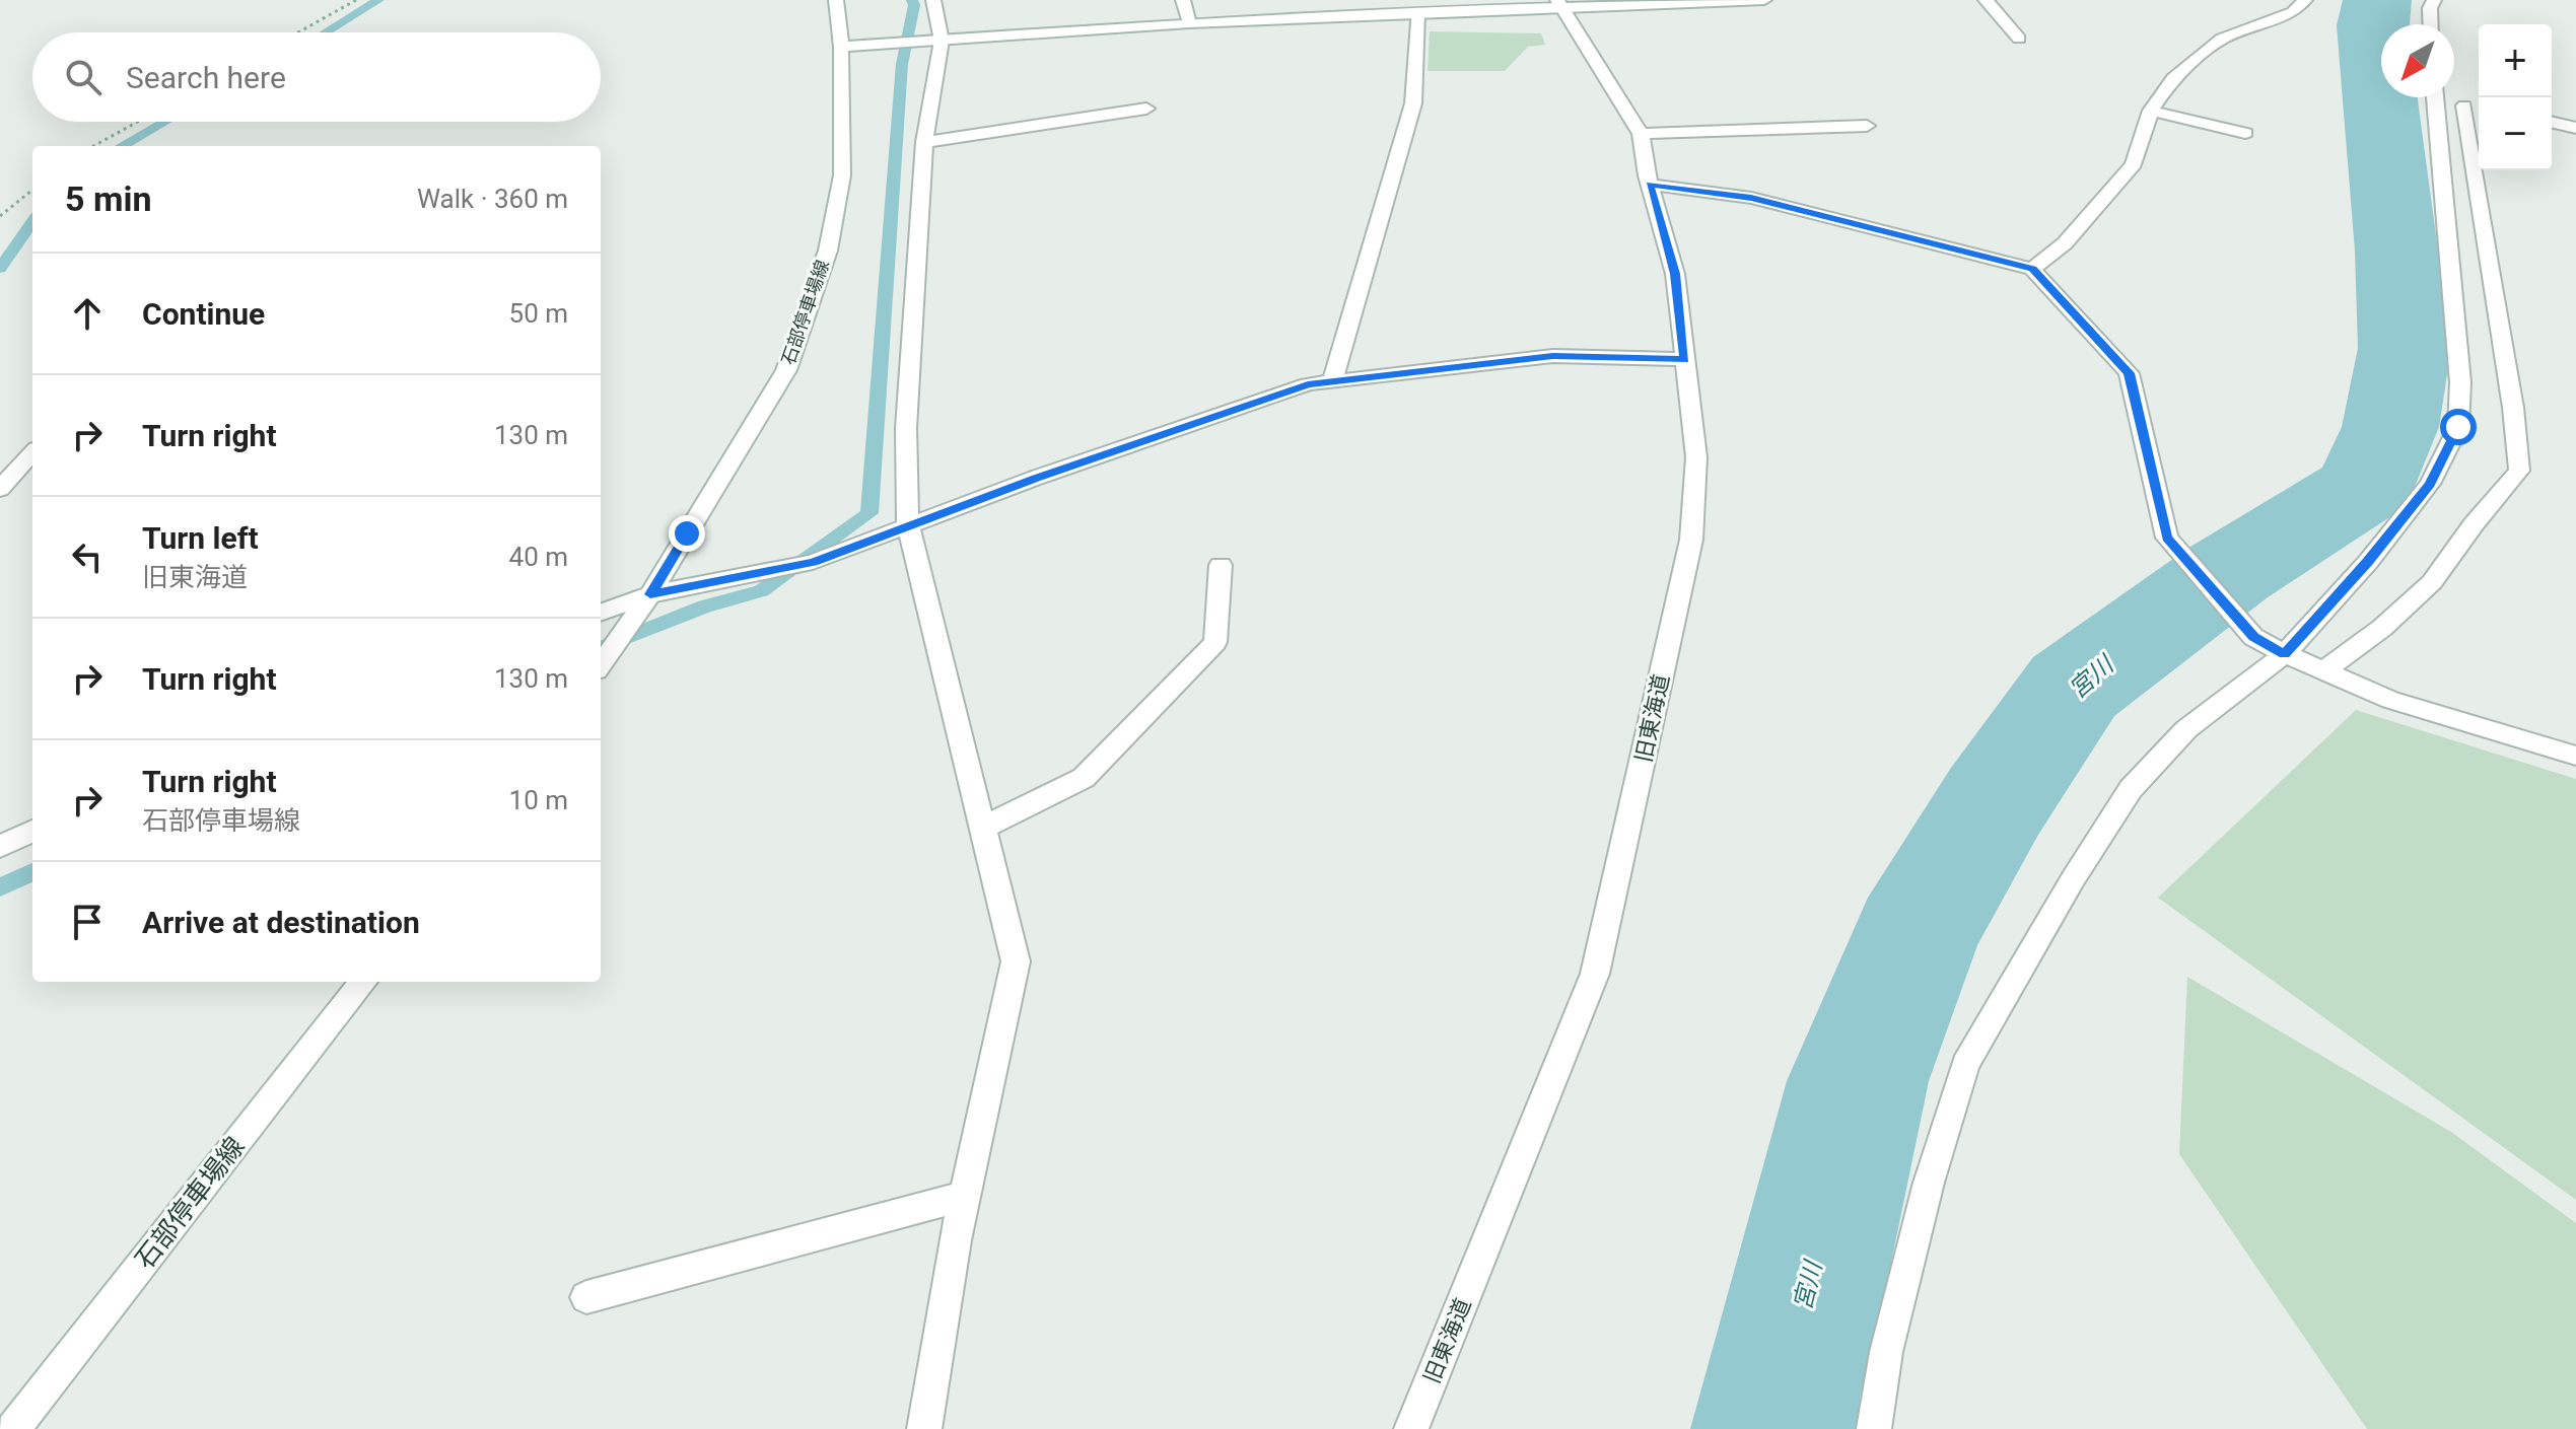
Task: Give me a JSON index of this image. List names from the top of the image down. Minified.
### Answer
{"streets":{"street":["石部停車場線","旧東海道"]},"water":["宮川"],"north":"bottom left","page":{"map_buttons":["+","−"],"search":"Search here","heading":["5 min","Walk · 360 m"],"list":[["Continue","50 m"],["Turn right","130 m"],["Turn left","旧東海道","40 m"],["Turn right","130 m"],["Turn right","石部停車場線","10 m"],"Arrive at destination"]}}
